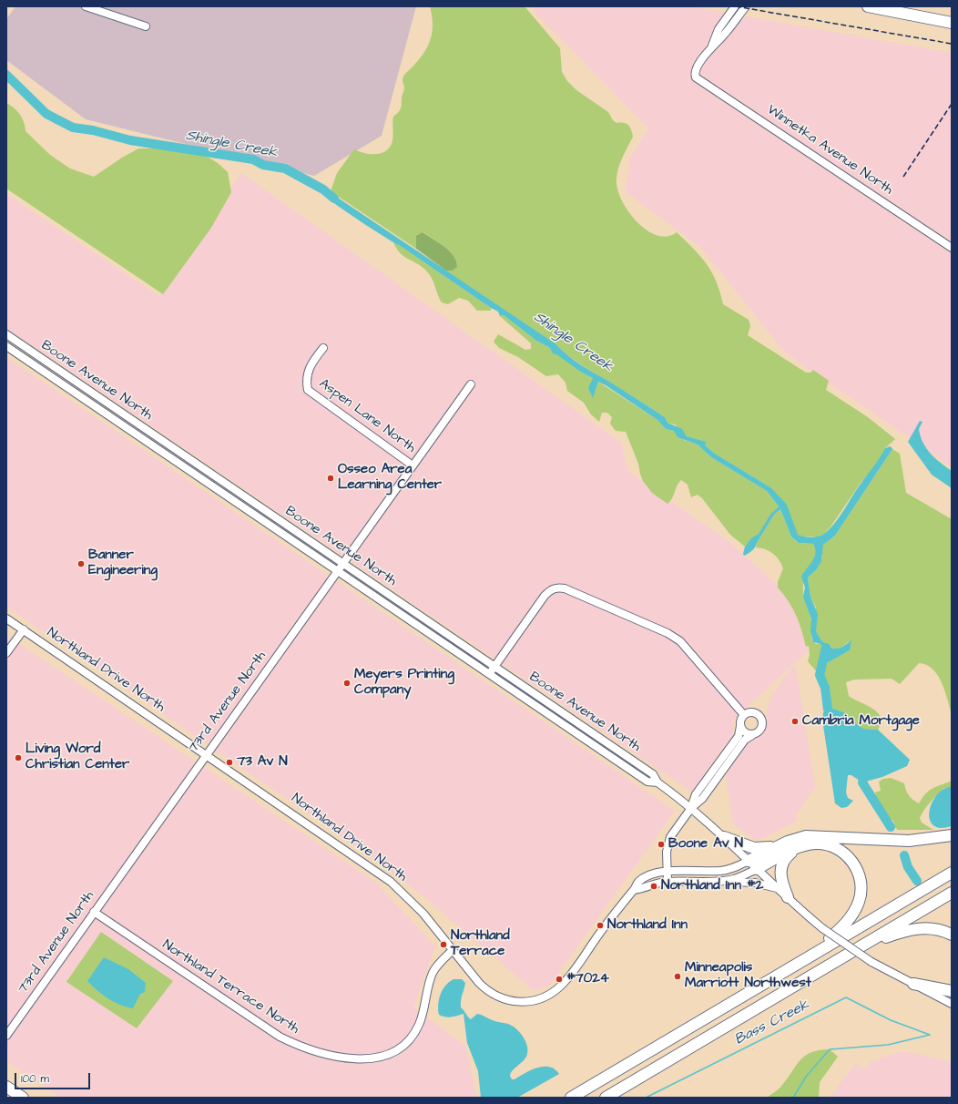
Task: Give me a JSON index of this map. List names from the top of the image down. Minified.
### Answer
{"streets":{"street":["Winnetka Avenue North","Boone Avenue North","Aspen Lane North","Northland Drive North","73rd Avenue North","Northland Terrace North"]},"crossings":[["Boone Avenue North","Northland Drive North"],["Boone Avenue North","73rd Avenue North"],["Aspen Lane North","73rd Avenue North"],["Northland Drive North","73rd Avenue North"],["Northland Drive North","Northland Terrace North"],["73rd Avenue North","Northland Terrace North"]],"water":["Shingle Creek","Bass Creek"],"places":["Osseo Area Learning Center","Banner Engineering","Meyers Printing Company","Cambria Mortgage","Living Word Christian Center","73 Av N","Boone Av N","Northland Inn #2","Northland Inn","Northland Terrace","Minneapolis Marriott Northwest","#7024"],"scale_bar":"100 m"}
